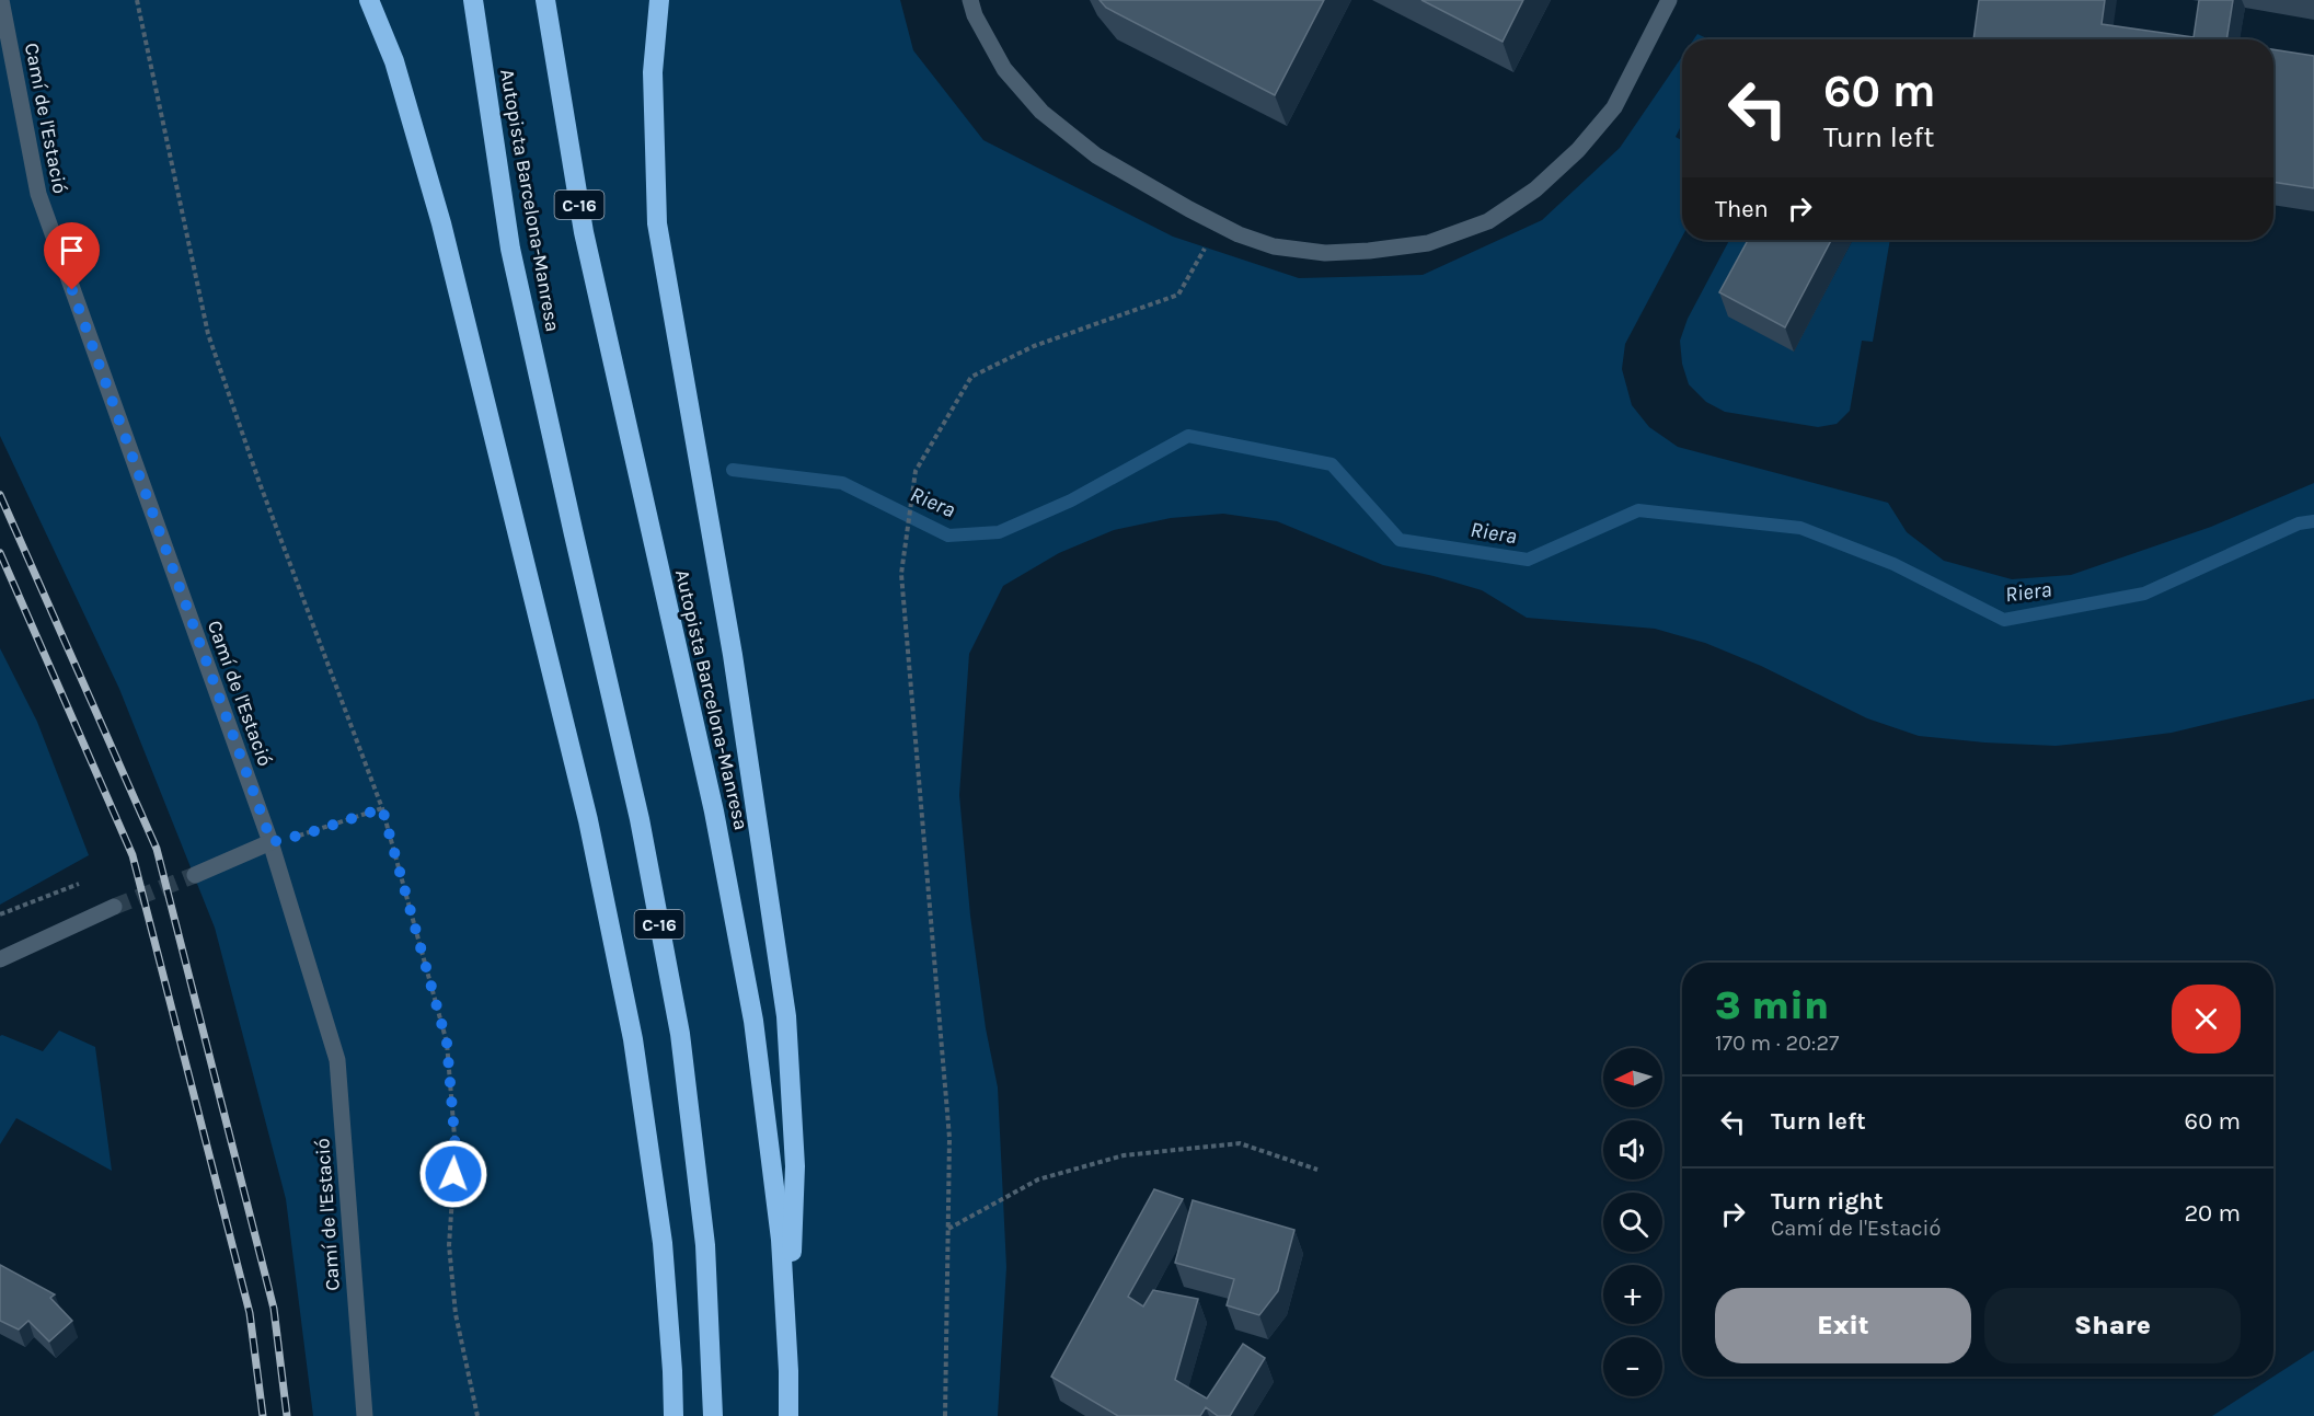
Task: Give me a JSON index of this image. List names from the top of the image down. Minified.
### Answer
{"streets":{"highway":["Autopista Barcelona-Manresa","C-16"],"street":["Camí de l'Estació"]},"water":["Riera"],"north":"left","page":{"turn":["60 m","Turn left"],"then":"Then","heading":["3 min","170 m · 20:27"],"map_buttons":["+","−"],"list":[{"name":"Turn left","value":"60 m"},{"name":"Turn right","note":"Camí de l'Estació","value":"20 m"}],"buttons":["Exit","Share"]}}
